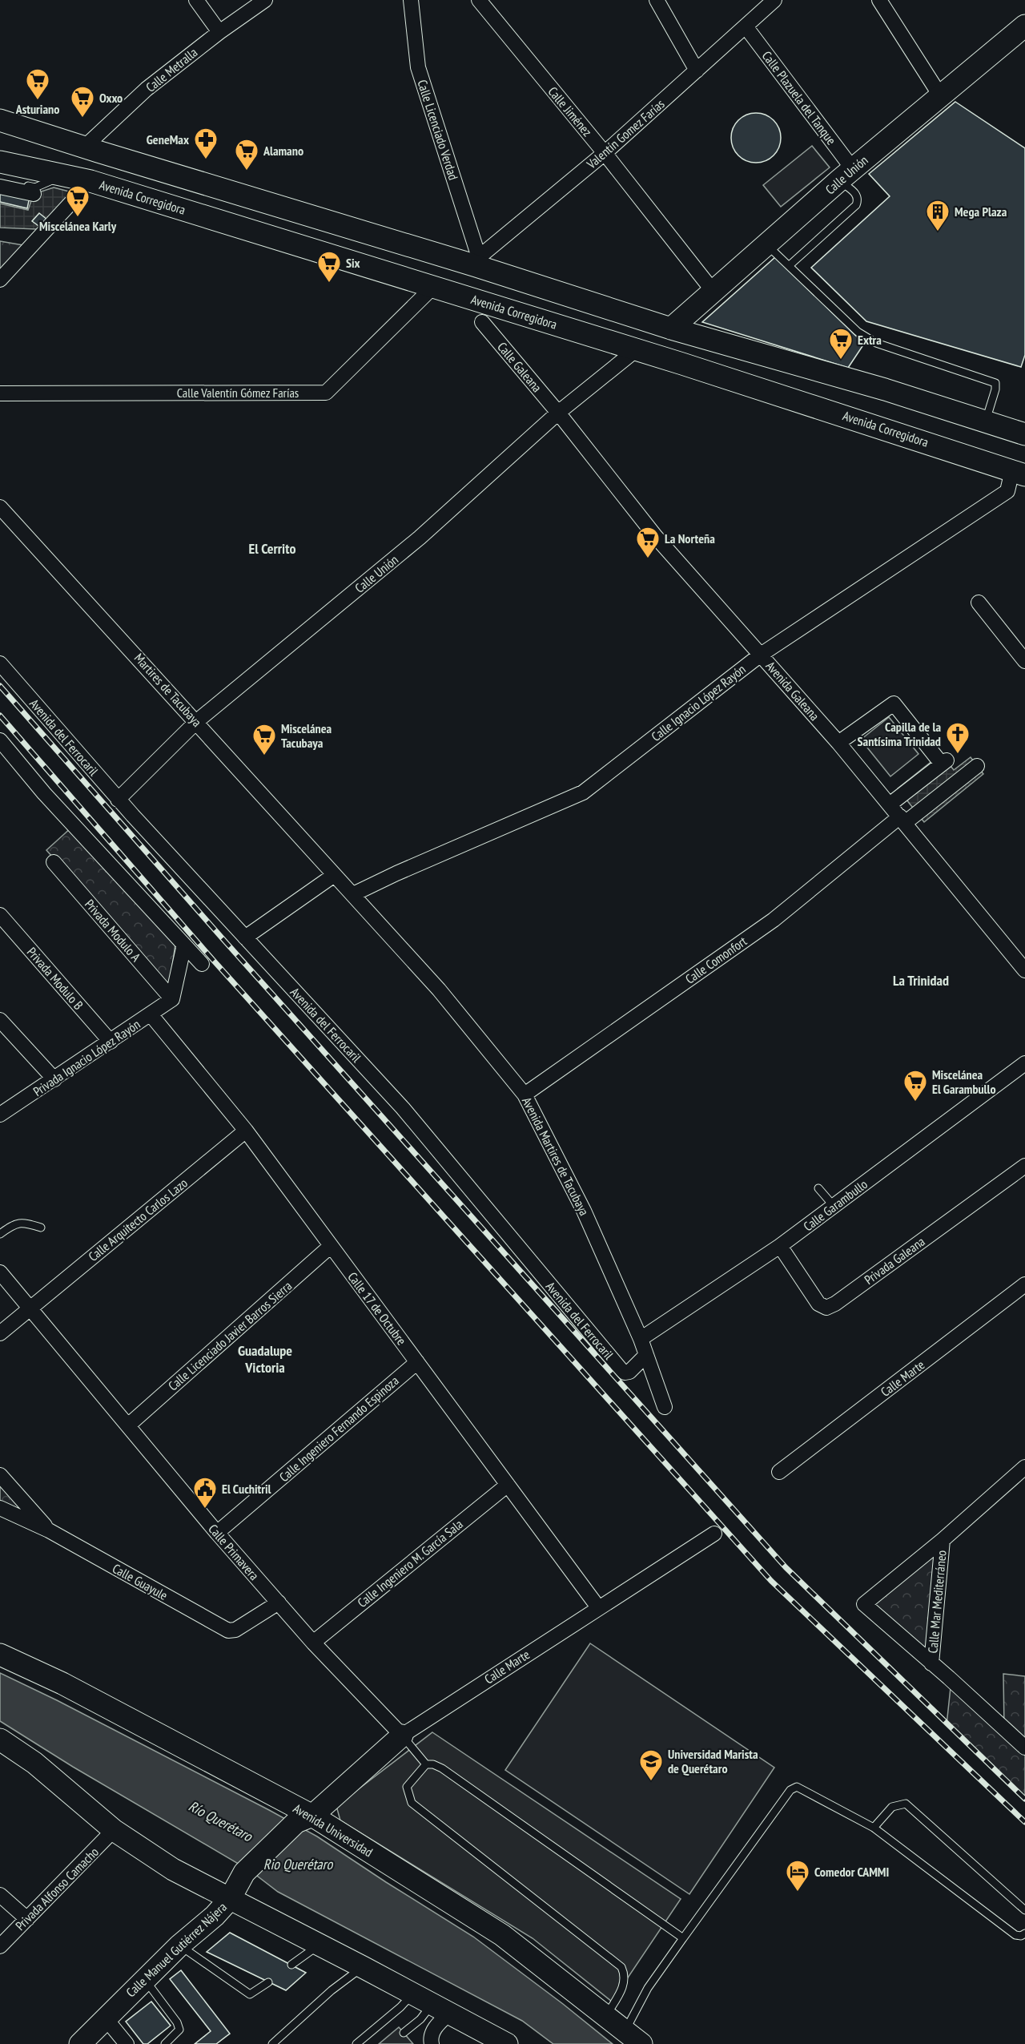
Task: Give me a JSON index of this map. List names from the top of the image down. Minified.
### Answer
{"streets":{"main road":["Calle Unión","Avenida Corregidora","Calle Marte","Avenida Universidad","Calle Manuel Gutiérrez Nájera"],"street":["Calle Metralla","Calle Plazuela del Tanque","Calle Jiménez","Calle Licenciado Verdad","Valentín Gomez Farías","Calle Galeana","Calle Valentín Gómez Farías","Martires de Tacubaya","Avenida Galeana","Calle Ignacio López Rayón","Avenida del Ferrocaril","Privada Modulo A","Calle Comonfort","Privada Modulo B","Privada Ignacio López Rayón","Avenida Martires de Tacubaya","Calle Garambullo","Calle Arquitecto Carlos Lazo","Privada Galeana","Calle 17 de Octubre","Calle Licenciado Javier Barros Sierra","Calle Ingeniero Fernando Espinoza","Calle Primavera","Calle Ingeniero M. García Sala","Calle Guayule","Calle Mar Mediterráneo","Privada Alfonso Camacho"]},"crossings":[["Calle Plazuela del Tanque","Valentín Gomez Farías"],["Calle Plazuela del Tanque","Calle Unión"],["Calle Jiménez","Valentín Gomez Farías"],["Calle Jiménez","Calle Unión"],["Calle Licenciado Verdad","Valentín Gomez Farías"],["Calle Unión","Avenida Corregidora"],["Calle Unión","Calle Galeana"],["Calle Unión","Martires de Tacubaya"],["Calle Unión","Avenida Galeana"],["Calle Unión","Avenida del Ferrocaril"],["Avenida Corregidora","Calle Valentín Gómez Farías"],["Avenida Corregidora","Calle Ignacio López Rayón"],["Calle Galeana","Avenida Galeana"],["Martires de Tacubaya","Avenida Martires de Tacubaya"],["Avenida Galeana","Calle Ignacio López Rayón"],["Avenida Galeana","Calle Comonfort"],["Calle Ignacio López Rayón","Avenida Martires de Tacubaya"],["Avenida del Ferrocaril","Avenida Martires de Tacubaya"],["Privada Modulo A","Privada Ignacio López Rayón"],["Calle Comonfort","Avenida Martires de Tacubaya"],["Privada Modulo B","Privada Ignacio López Rayón"],["Privada Ignacio López Rayón","Calle 17 de Octubre"],["Avenida Martires de Tacubaya","Calle Garambullo"],["Calle Garambullo","Privada Galeana"],["Calle Arquitecto Carlos Lazo","Calle 17 de Octubre"],["Calle Arquitecto Carlos Lazo","Calle Primavera"],["Calle 17 de Octubre","Calle Licenciado Javier Barros Sierra"],["Calle 17 de Octubre","Calle Marte"],["Calle 17 de Octubre","Calle Ingeniero Fernando Espinoza"],["Calle 17 de Octubre","Calle Ingeniero M. García Sala"],["Calle Licenciado Javier Barros Sierra","Calle Primavera"],["Calle Marte","Calle Primavera"],["Calle Marte","Avenida Universidad"],["Calle Marte","Calle Manuel Gutiérrez Nájera"],["Calle Ingeniero Fernando Espinoza","Calle Primavera"],["Calle Primavera","Calle Ingeniero M. García Sala"],["Calle Primavera","Calle Guayule"],["Avenida Universidad","Calle Manuel Gutiérrez Nájera"]],"districts":["El Cerrito","La Trinidad","Guadalupe Victoria"],"water":["Río Querétaro","Rio Querétaro"],"places":{"supermarket":["Asturiano","Oxxo","Alamano","Miscelánea Karly","Six","Extra","La Norteña","Miscelánea Tacubaya","Miscelánea El Garambullo"],"pharmacy":["GeneMax"],"building":["Mega Plaza"],"church":["Capilla de la Santísima Trinidad"],"public building":["El Cuchitril"],"school or university":["Universidad Marista de Querétaro"],"hotel":["Comedor CAMMI"]}}
